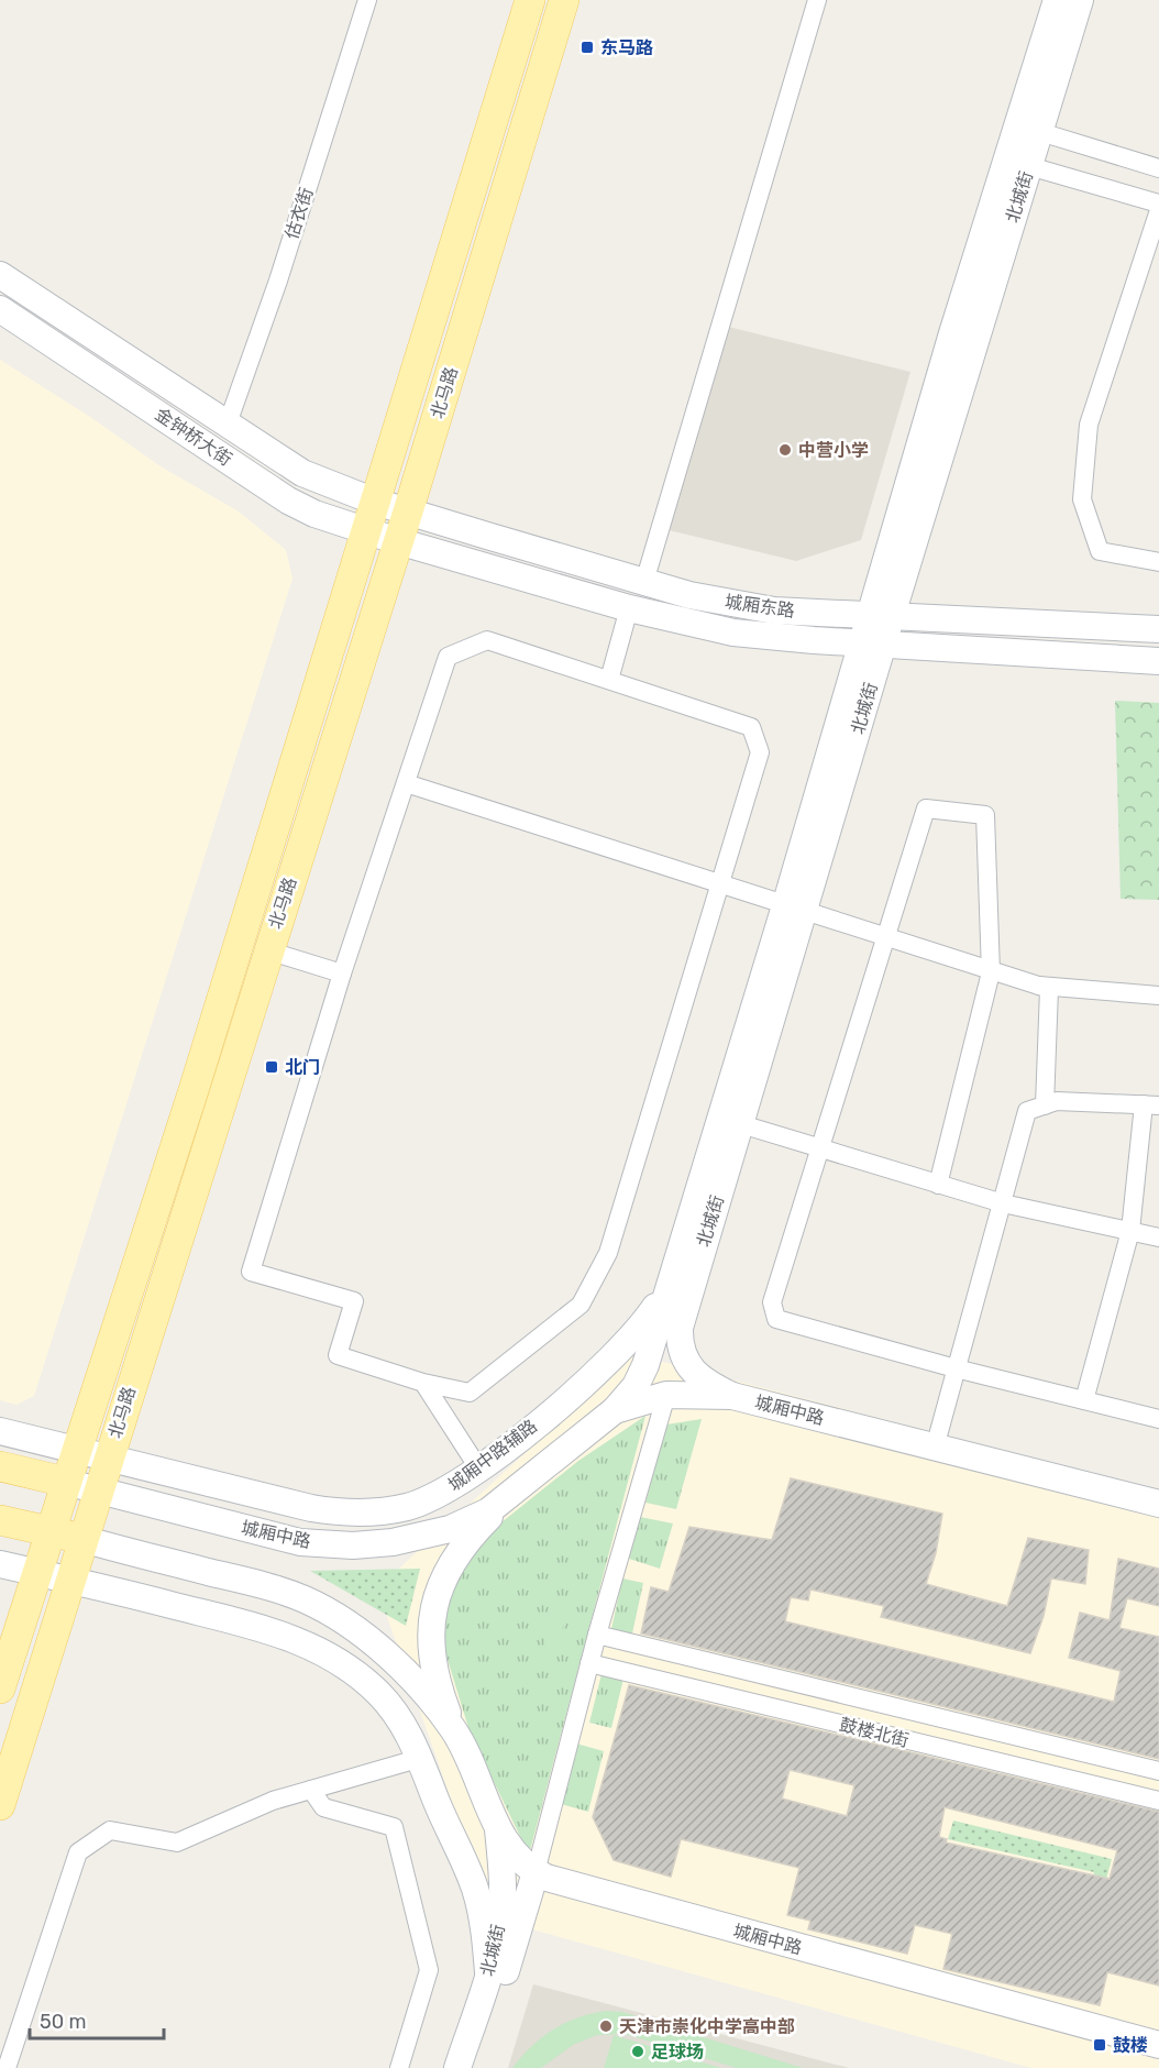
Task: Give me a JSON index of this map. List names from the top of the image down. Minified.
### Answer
{"streets":{"main road":["北马路"],"street":["北城街","估衣街","金钟桥大街","城厢东路","城厢中路","城厢中路辅路","鼓楼北街"]},"crossings":[["北城街","城厢东路"],["北城街","城厢中路"],["北城街","城厢中路辅路"],["估衣街","金钟桥大街"],["北马路","金钟桥大街"],["北马路","城厢东路"],["北马路","城厢中路"],["北马路","城厢中路辅路"],["金钟桥大街","城厢东路"]],"places":{"transit":["东马路","北门","鼓楼"],"other":["中营小学","天津市崇化中学高中部","足球场"]},"scale_bar":"50 m"}
